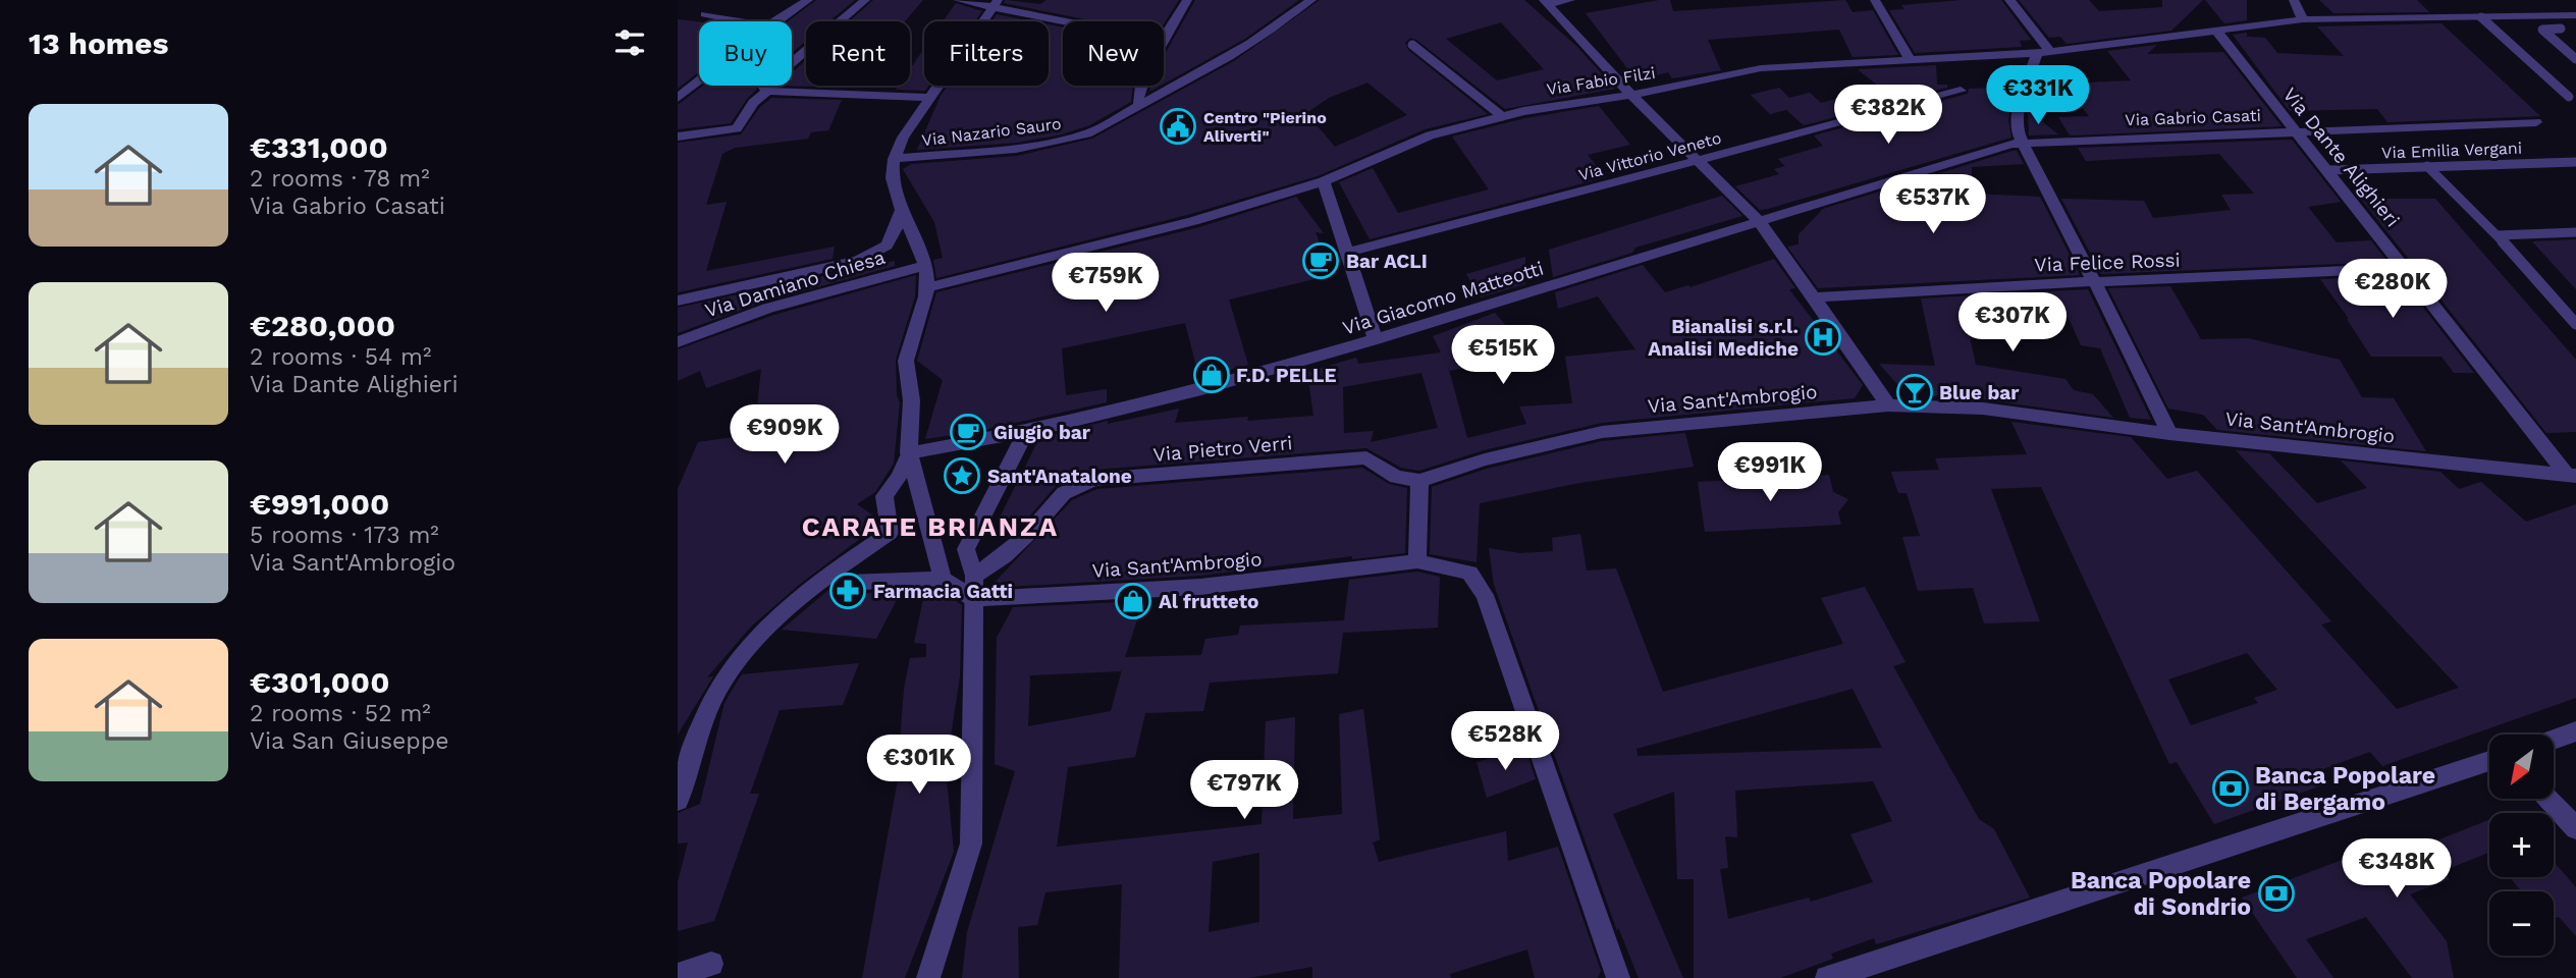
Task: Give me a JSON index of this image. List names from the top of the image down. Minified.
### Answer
{"streets":{"street":["Via Fabio Filzi","Via Gabrio Casati","Via Nazario Sauro","Via Vittorio Veneto","Via Dante Alighieri","Via Felice Rossi","Via Damiano Chiesa","Via Giacomo Matteotti","Via Sant'Ambrogio","Via Pietro Verri"],"lane":["Via Emilia Vergani"]},"crossings":[["Via Fabio Filzi","Via Dante Alighieri"],["Via Gabrio Casati","Via Dante Alighieri"],["Via Gabrio Casati","Via Giacomo Matteotti"],["Via Emilia Vergani","Via Dante Alighieri"],["Via Dante Alighieri","Via Felice Rossi"],["Via Dante Alighieri","Via Sant'Ambrogio"],["Via Sant'Ambrogio","Via Pietro Verri"]],"districts":["CARATE BRIANZA"],"places":{"public building":["Centro \"Pierino Aliverti\""],"cafe":["Bar ACLI","Giugio bar"],"hospital":["Bianalisi s.r.l. Analisi Mediche"],"shop":["F.D. PELLE","Al frutteto"],"bar":["Blue bar"],"place":["Sant'Anatalone"],"pharmacy":["Farmacia Gatti"],"bank":["Banca Popolare di Bergamo","Banca Popolare di Sondrio"]},"north":"bottom left","page":{"heading":"13 homes","chip":["Buy","Rent","Filters","New"],"price":["€331K","€382K","€537K","€759K","€280K","€307K","€515K","€909K","€991K","€528K","€301K","€797K","€348K"],"list":[{"name":"€331,000","note":"2 rooms · 78 m² · Via Gabrio Casati"},{"name":"€280,000","note":"2 rooms · 54 m² · Via Dante Alighieri"},{"name":"€991,000","note":"5 rooms · 173 m² · Via Sant'Ambrogio"},{"name":"€301,000","note":"2 rooms · 52 m² · Via San Giuseppe"}],"map_buttons":["+","−"]}}
